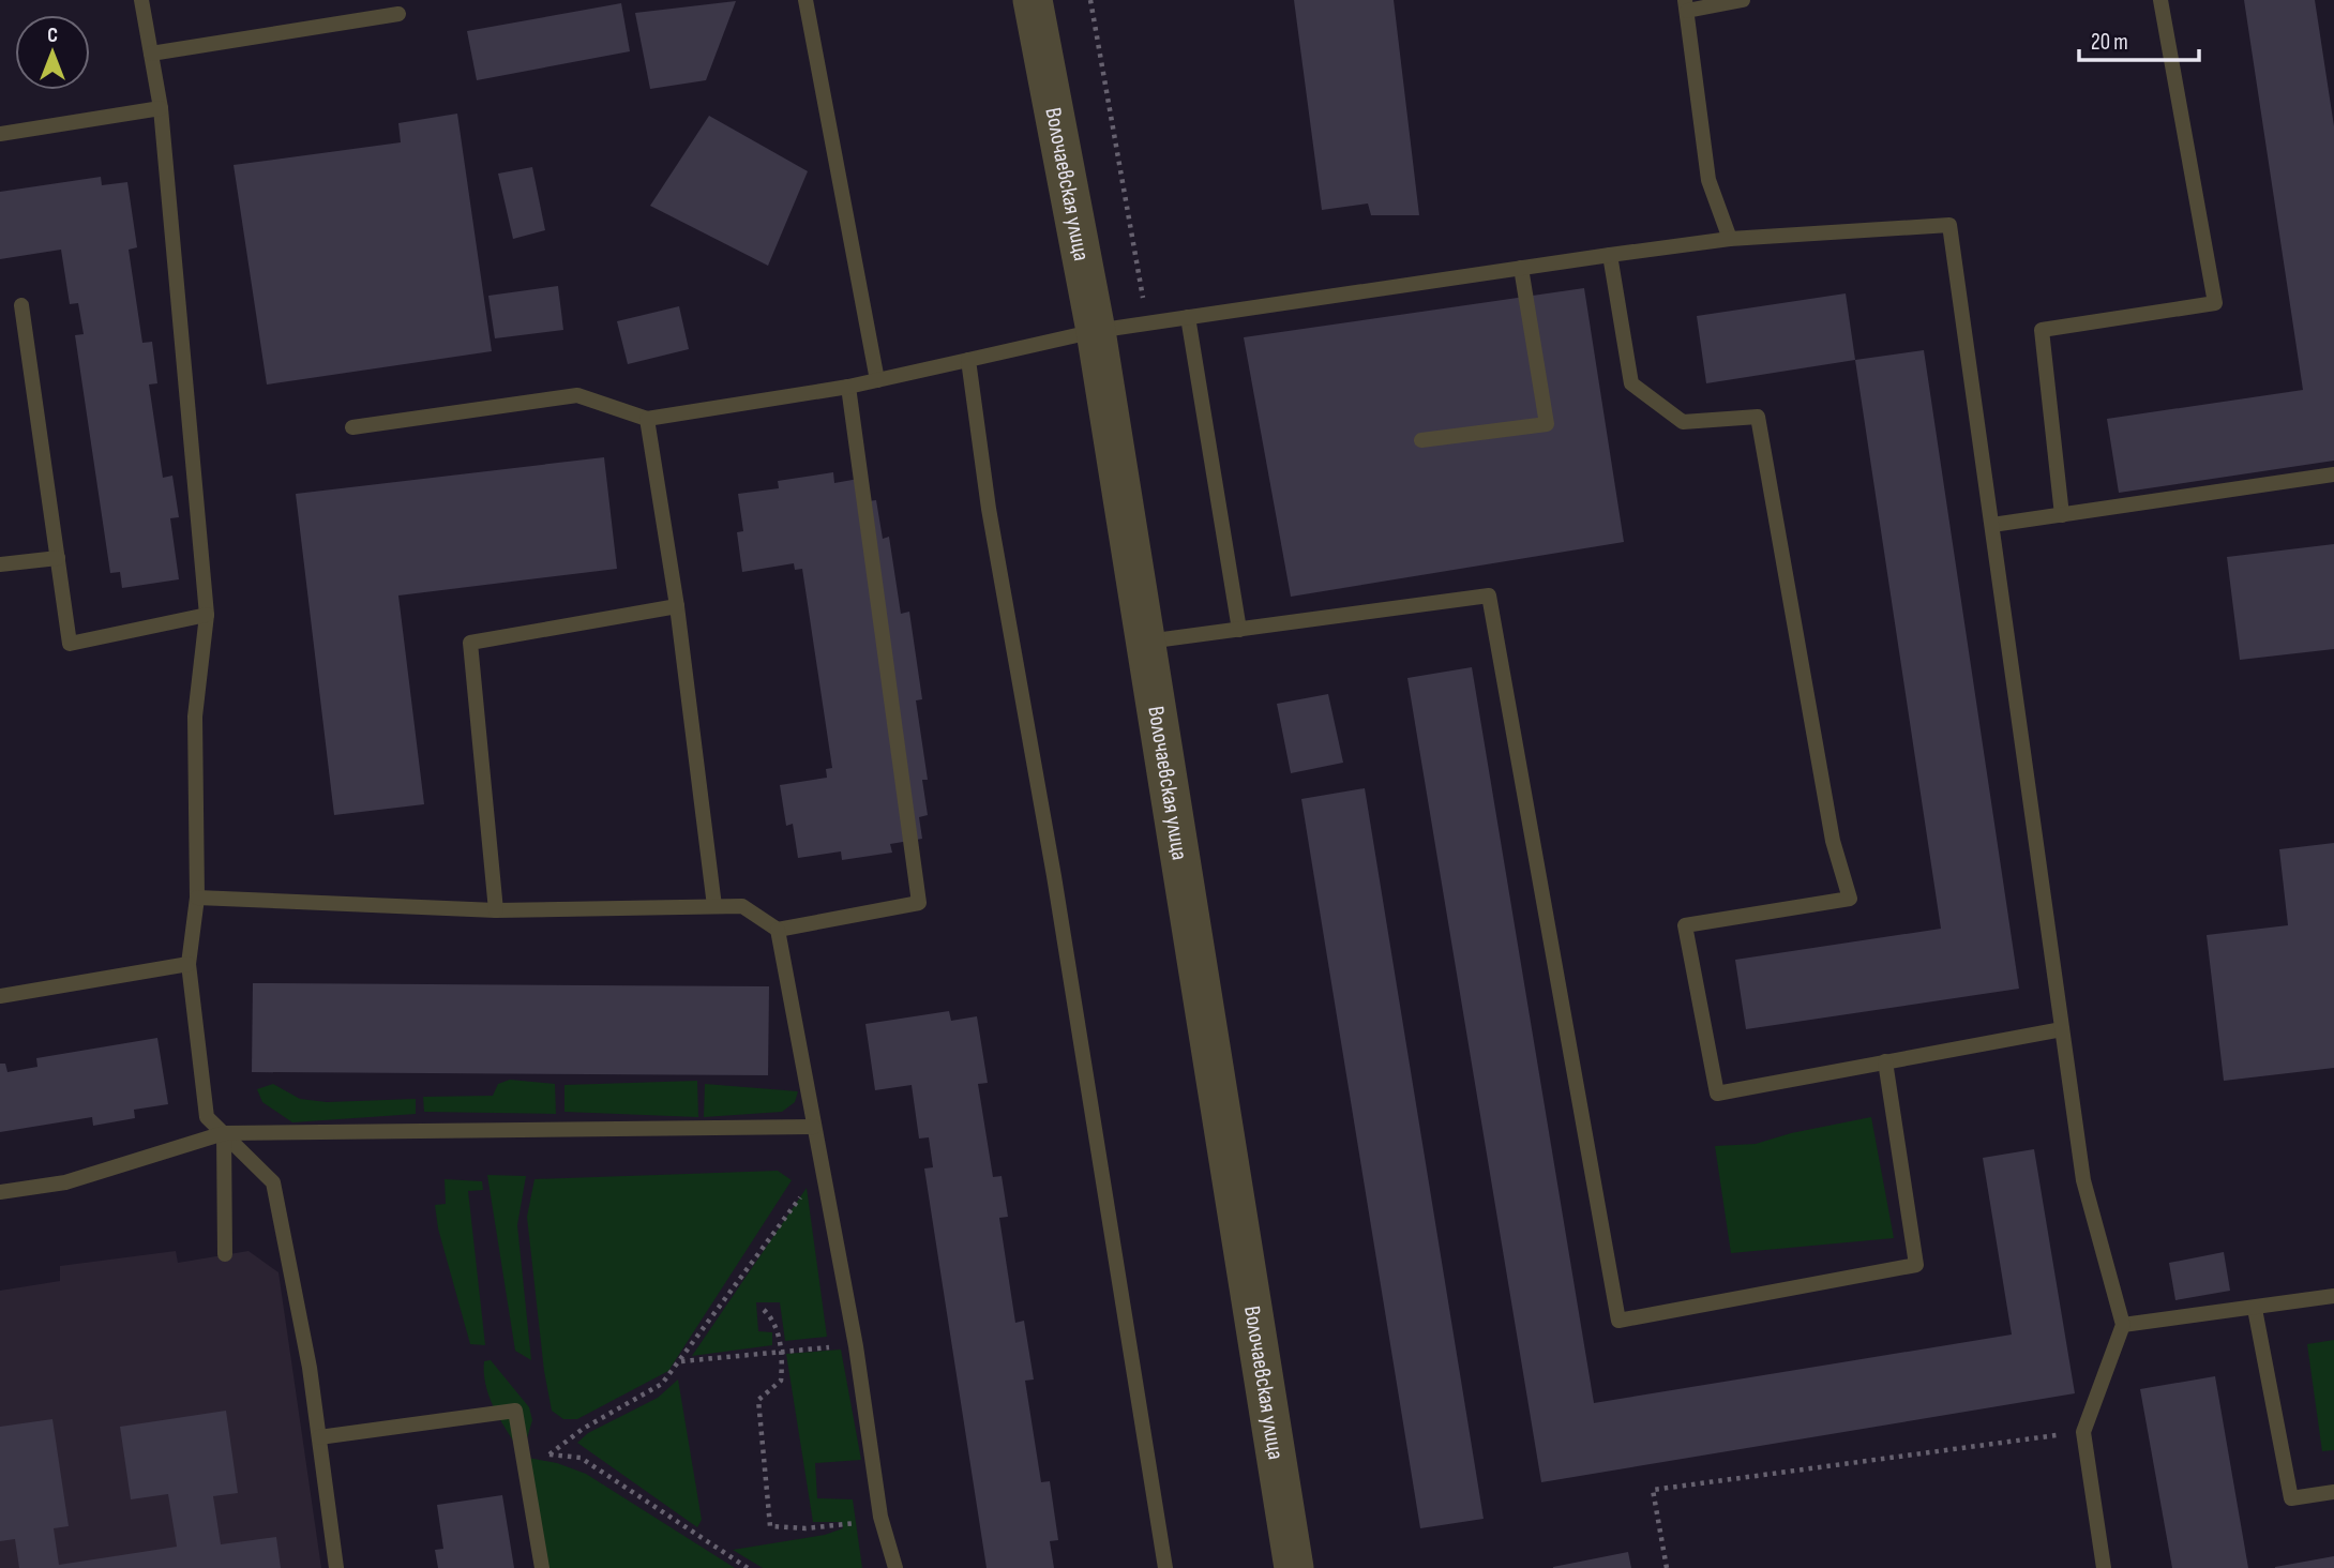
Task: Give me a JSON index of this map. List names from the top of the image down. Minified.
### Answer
{"streets":{"street":["Волочаевская улица"]},"scale_bar":"20 m","north":"top"}
